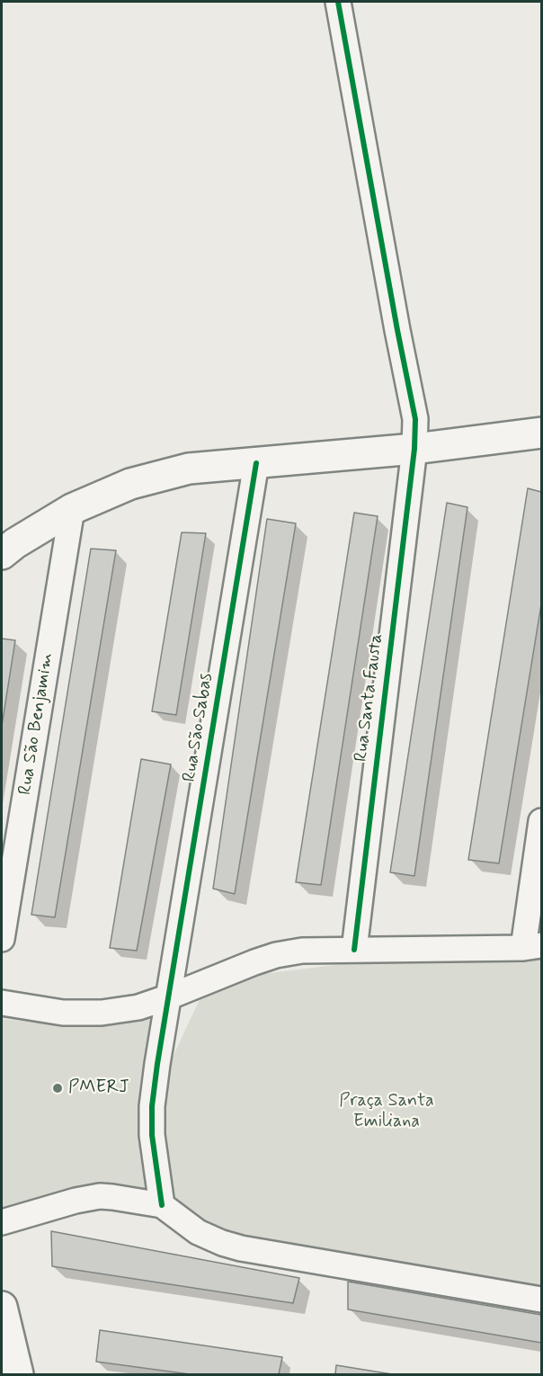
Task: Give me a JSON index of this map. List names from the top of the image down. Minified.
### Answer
{"streets":{"street":["Rua Santa Fausta","Rua São Benjamim","Rua São Sabas"]},"parks":["Praça Santa Emiliana"],"places":["PMERJ"]}
